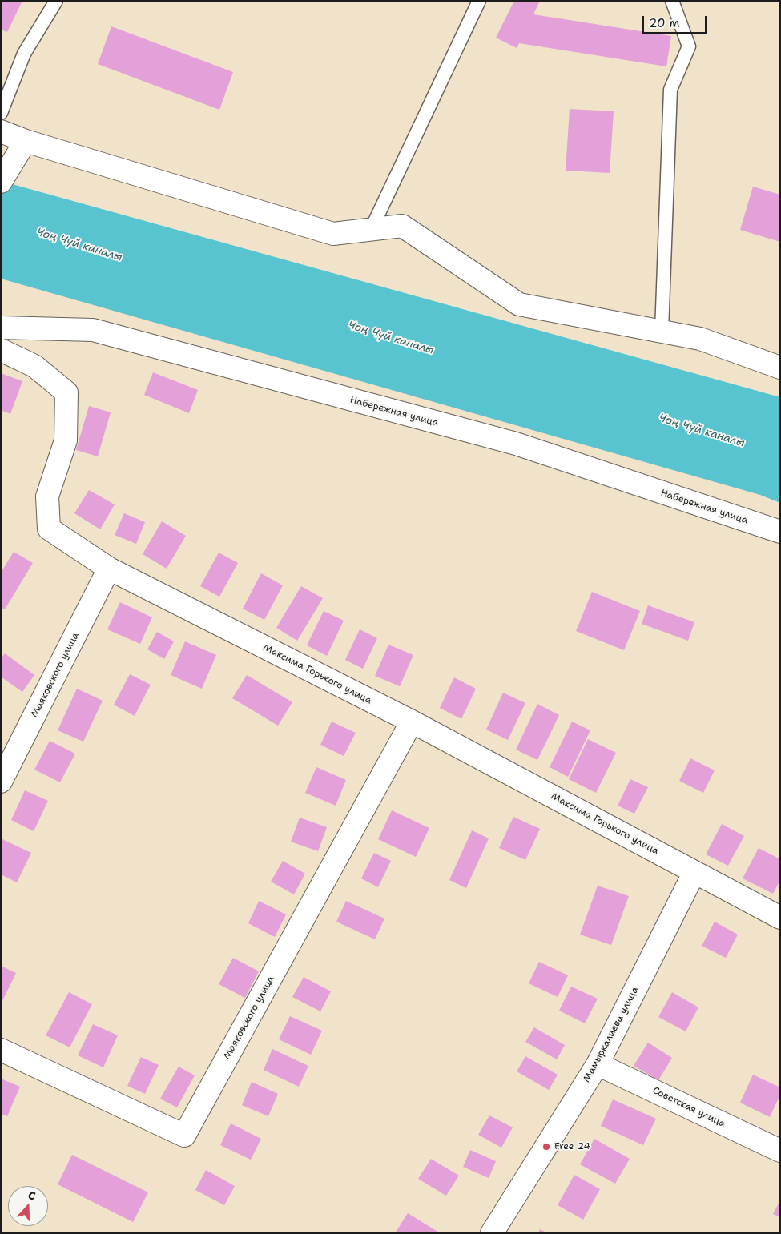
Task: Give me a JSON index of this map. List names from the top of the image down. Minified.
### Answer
{"streets":{"street":["Набережная улица","Максима Горького улица","Маяковского улица","Мамыркалиева улица","Советская улица"]},"crossings":[["Максима Горького улица","Маяковского улица"],["Максима Горького улица","Мамыркалиева улица"],["Мамыркалиева улица","Советская улица"]],"water":["Чоң Чүй каналы"],"places":["Free 24"],"scale_bar":"20 m","north":"top"}
